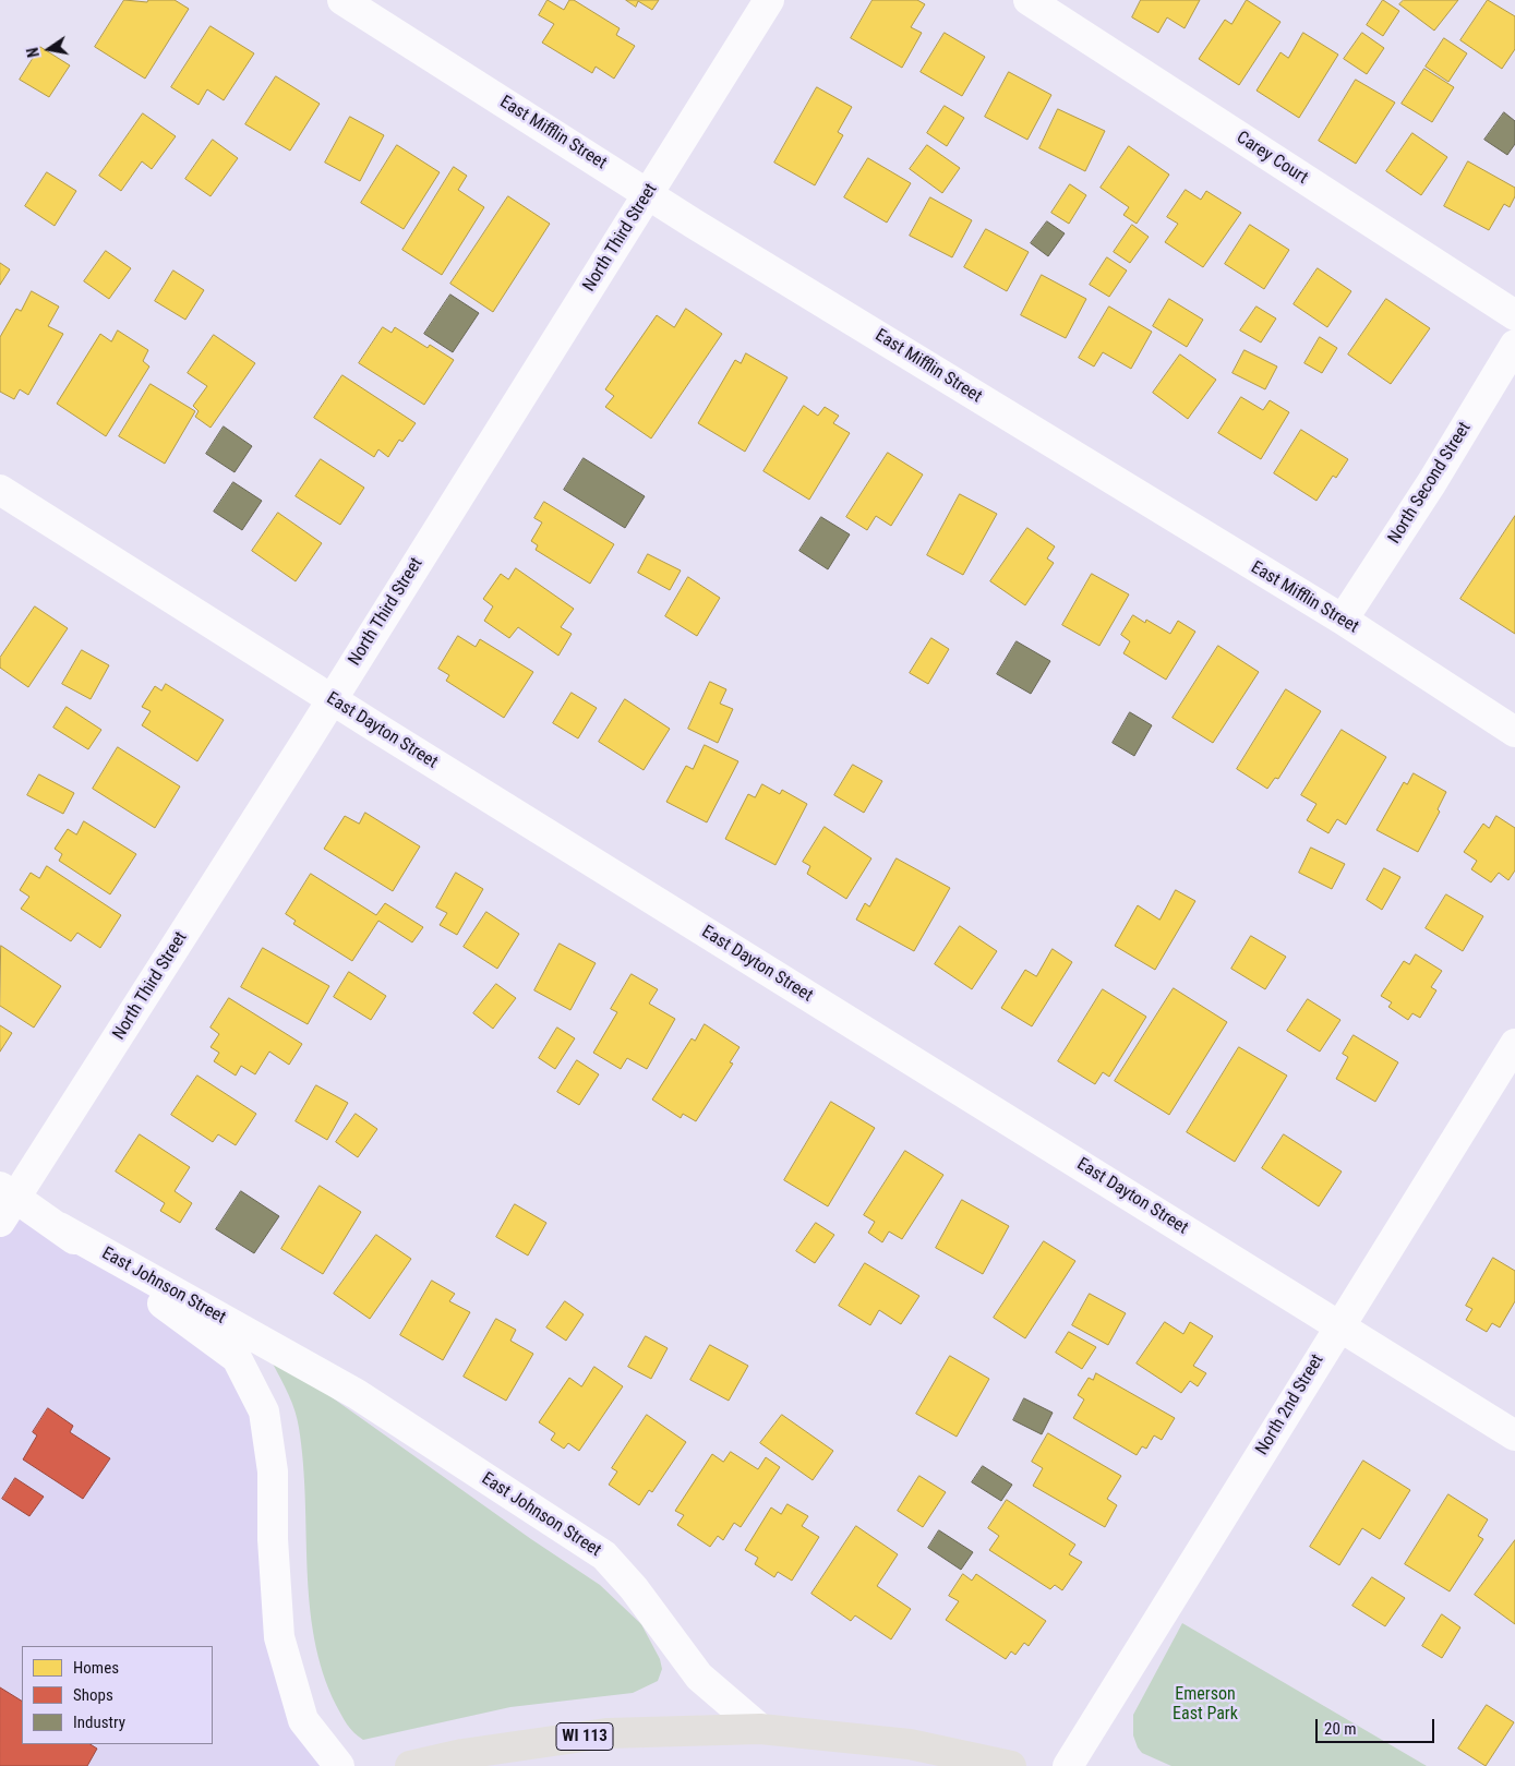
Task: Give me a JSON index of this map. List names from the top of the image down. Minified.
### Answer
{"streets":{"main road":["WI 113"],"street":["East Mifflin Street","Carey Court","North Third Street","North Second Street","East Dayton Street","East Johnson Street","North 2nd Street"]},"crossings":[["East Mifflin Street","North Third Street"],["East Mifflin Street","North Second Street"],["North Third Street","East Dayton Street"],["North Third Street","East Johnson Street"],["East Dayton Street","North 2nd Street"],["East Johnson Street","WI 113"]],"parks":["Emerson East Park"],"legend":["Homes","Shops","Industry"],"scale_bar":"20 m","north":"left"}
